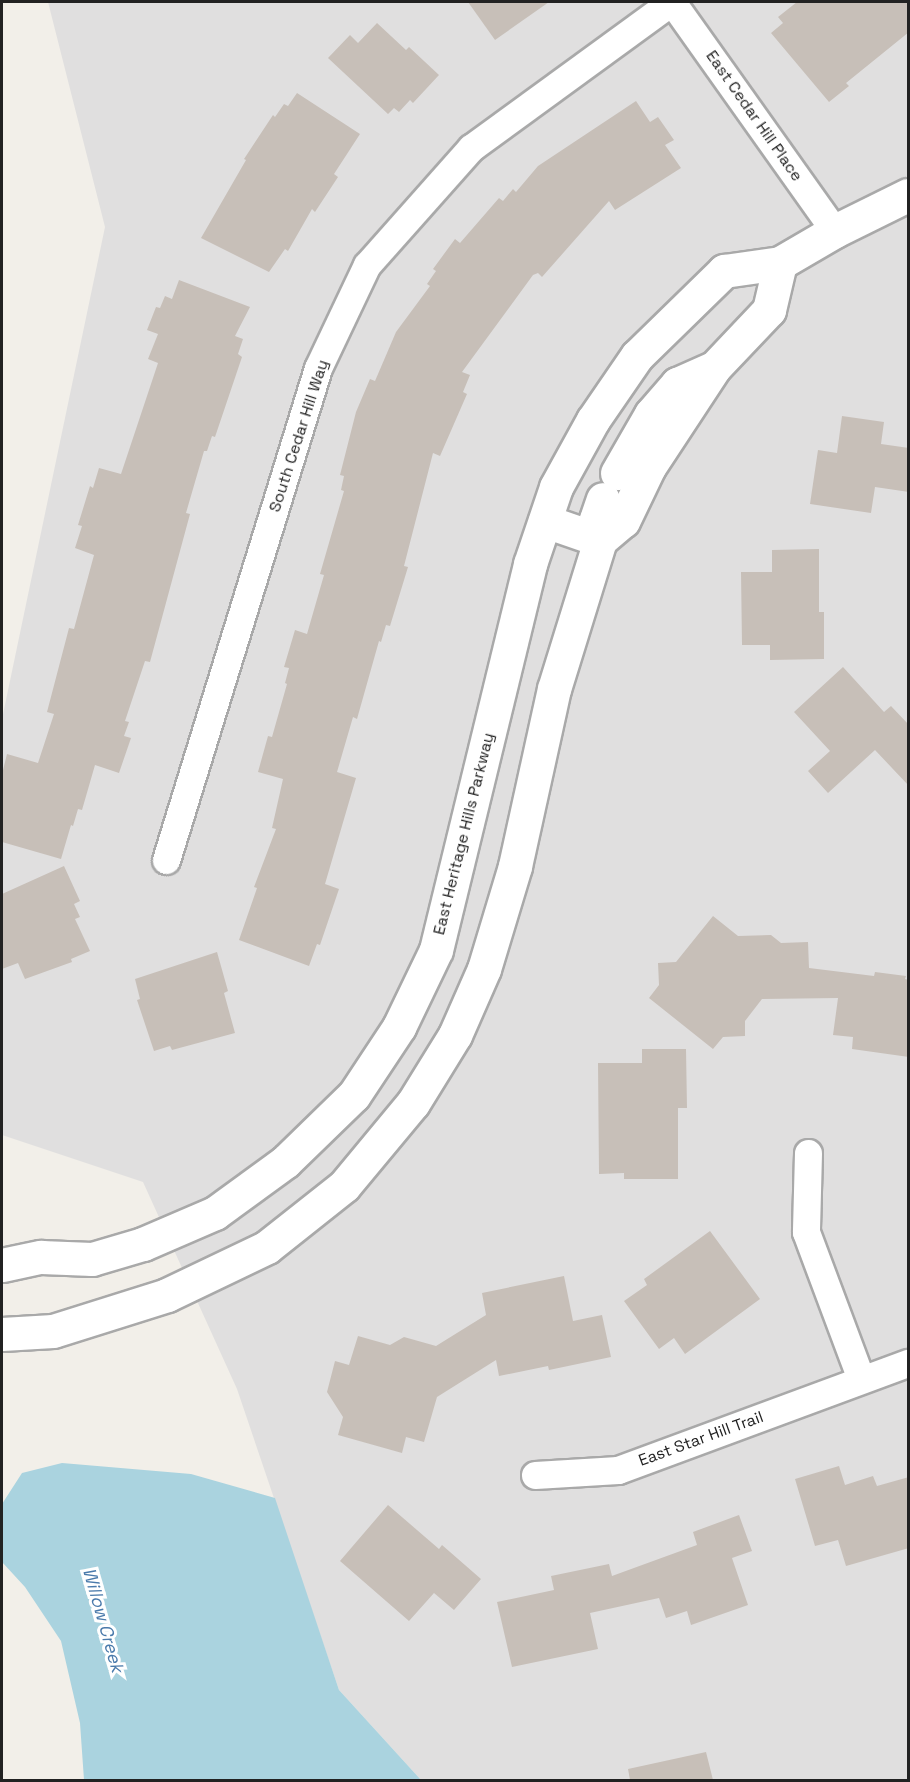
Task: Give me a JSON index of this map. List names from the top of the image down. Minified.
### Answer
{"streets":{"street":["East Cedar Hill Place","South Cedar Hill Way","East Heritage Hills Parkway","East Star Hill Trail"]},"crossings":[["East Cedar Hill Place","South Cedar Hill Way"],["East Cedar Hill Place","East Heritage Hills Parkway"]],"water":["Willow Creek"]}
